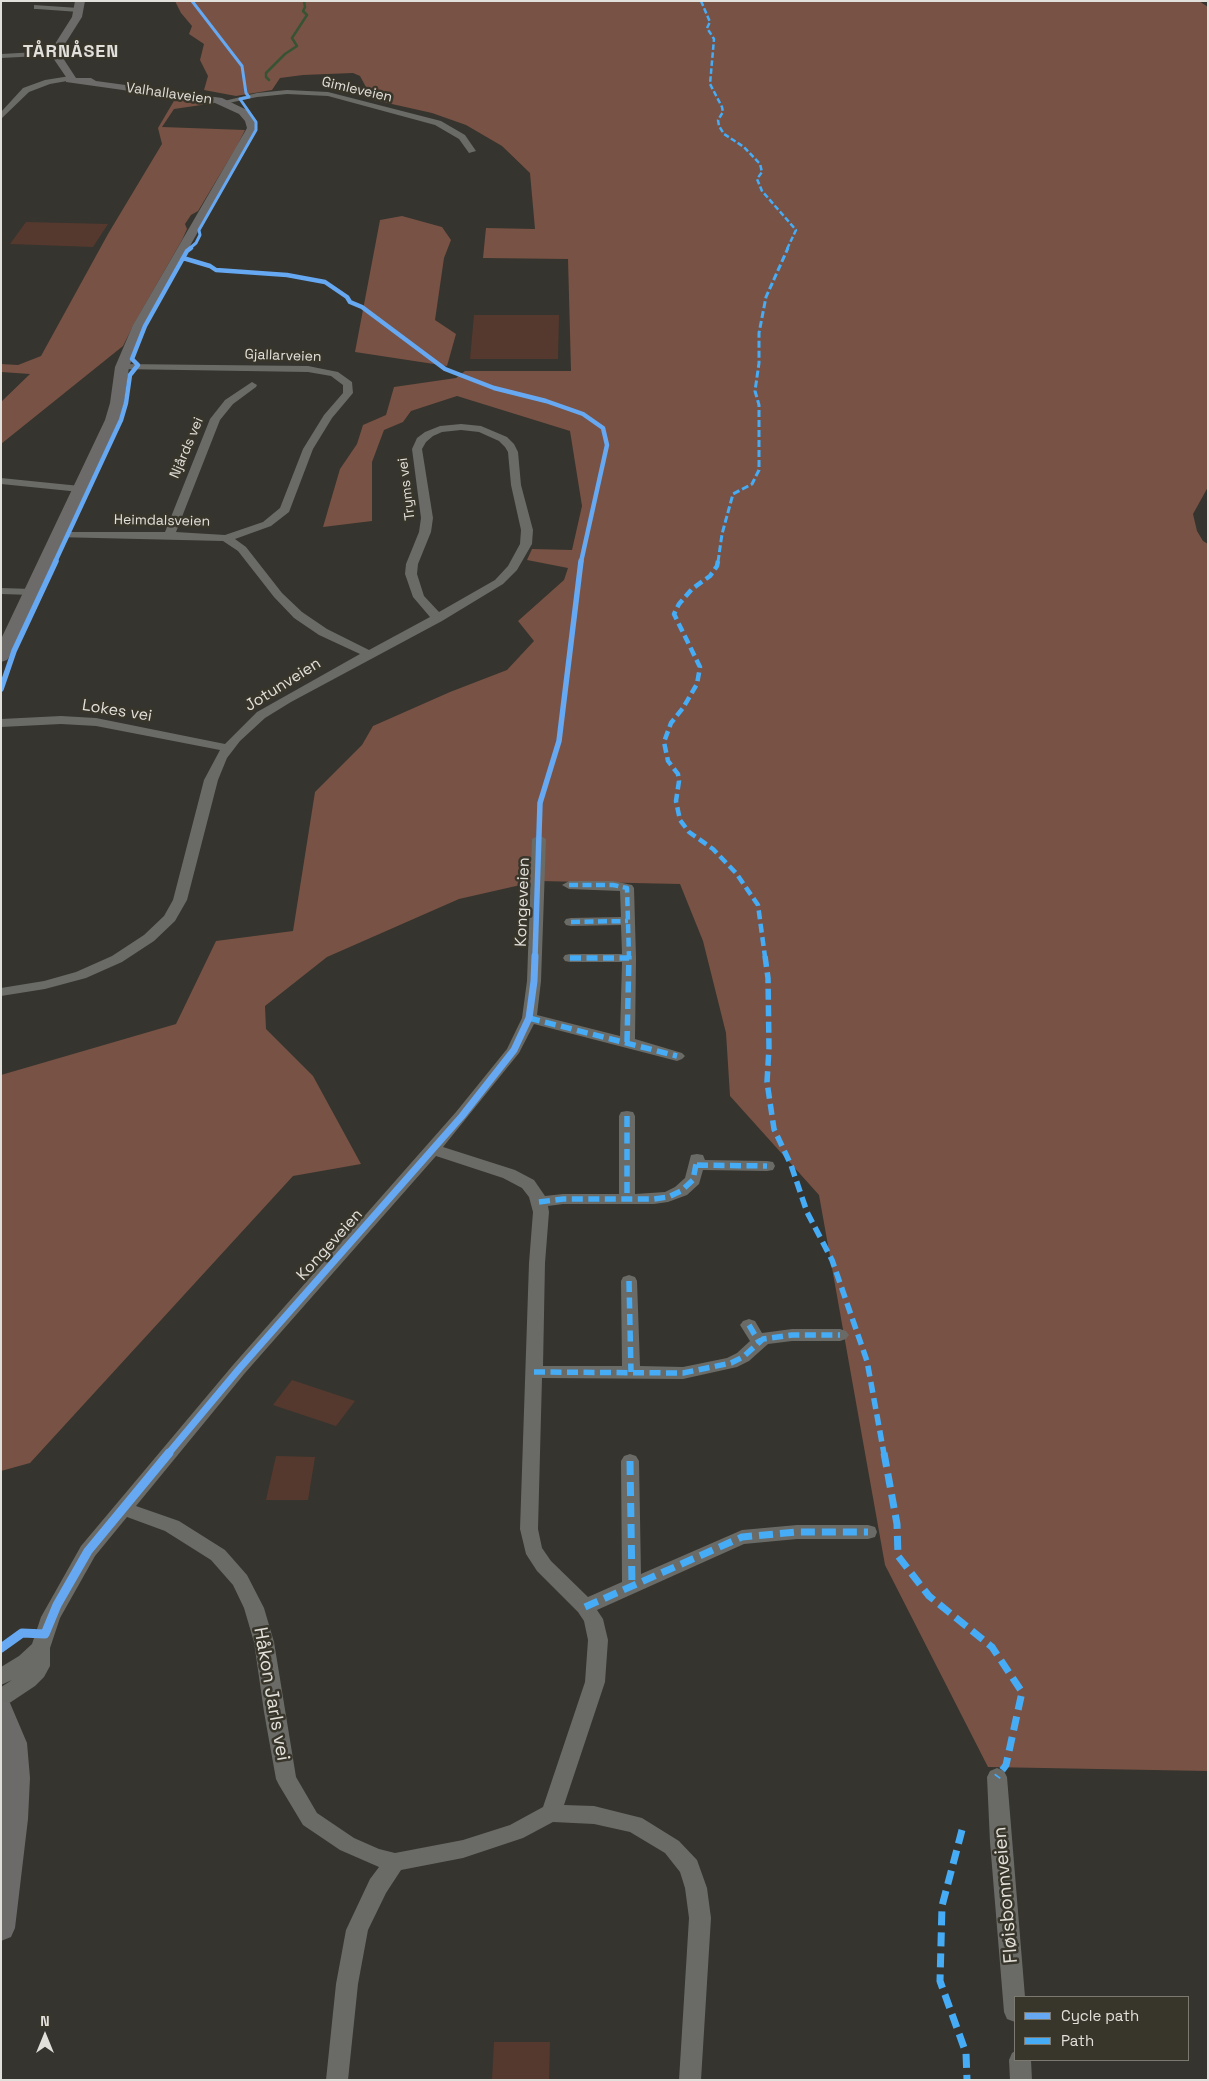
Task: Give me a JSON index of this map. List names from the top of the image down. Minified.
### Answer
{"streets":{"street":["Gimleveien","Valhallaveien","Gjallarveien","Njårds vei","Tryms vei","Heimdalsveien","Jotunveien","Lokes vei","Kongeveien","Håkon Jarls vei","Fløisbonnveien"]},"crossings":[["Gimleveien","Valhallaveien"],["Valhallaveien","Gjallarveien"],["Valhallaveien","Heimdalsveien"],["Gjallarveien","Heimdalsveien"],["Njårds vei","Heimdalsveien"],["Tryms vei","Jotunveien"],["Heimdalsveien","Jotunveien"],["Jotunveien","Lokes vei"],["Kongeveien","Håkon Jarls vei"]],"districts":["TÅRNÅSEN"],"legend":["Cycle path","Path"],"north":"top"}
